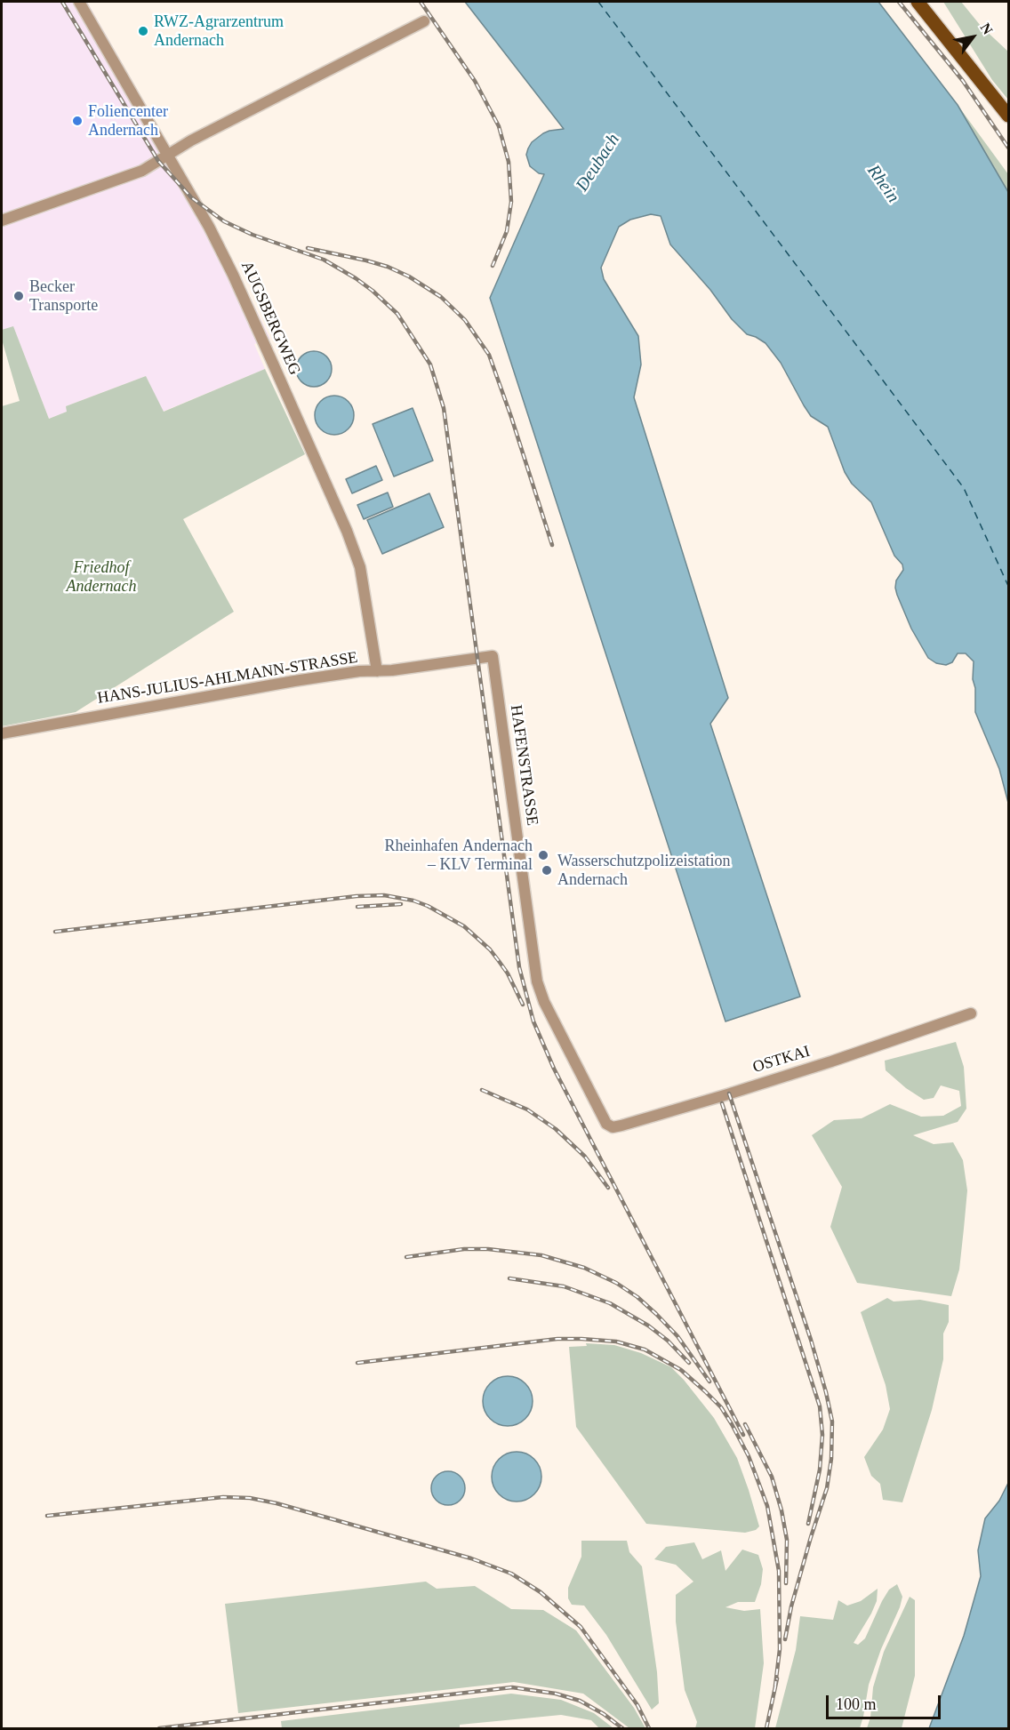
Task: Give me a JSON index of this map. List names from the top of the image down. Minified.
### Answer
{"streets":{"street":["AUGSBERGWEG","HANS-JULIUS-AHLMANN-STRASSE","HAFENSTRASSE","OSTKAI"]},"crossings":[["AUGSBERGWEG","HANS-JULIUS-AHLMANN-STRASSE"],["HANS-JULIUS-AHLMANN-STRASSE","HAFENSTRASSE"],["HAFENSTRASSE","OSTKAI"]],"water":["Deubach","Rhein"],"parks":["Friedhof Andernach"],"places":["RWZ-Agrarzentrum Andernach","Foliencenter Andernach","Becker Transporte","Rheinhafen Andernach – KLV Terminal","Wasserschutzpolizeistation Andernach"],"scale_bar":"100 m","north":"top right"}
